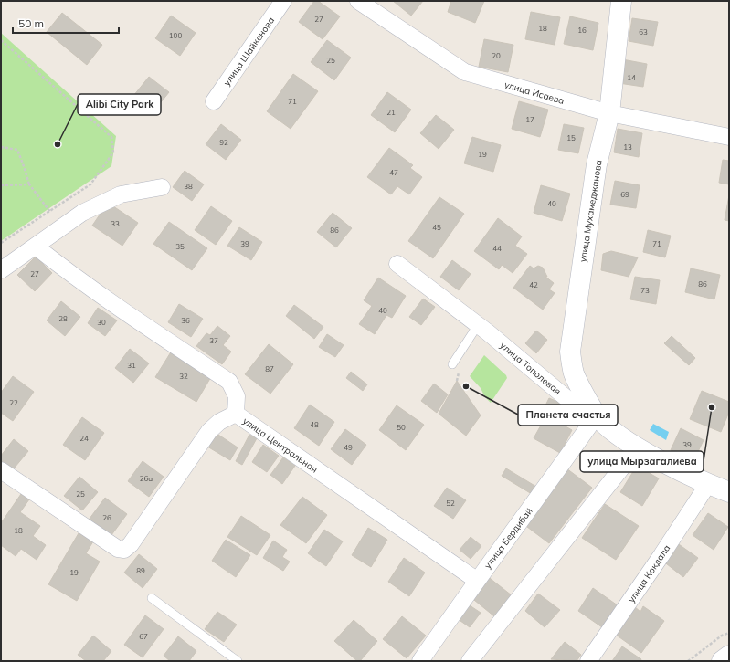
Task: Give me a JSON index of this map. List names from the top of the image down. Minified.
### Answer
{"streets":{"street":["улица Шайкенова","улица Исаева","улица Мухамеджанова","улица Тополевая","улица Центральная","улица Бердибай","улица Кокдала"]},"crossings":[["улица Исаева","улица Мухамеджанова"],["улица Мухамеджанова","улица Тополевая"],["улица Мухамеджанова","улица Бердибай"],["улица Тополевая","улица Бердибай"],["улица Тополевая","улица Кокдала"],["улица Центральная","улица Бердибай"]],"places":["Alibi City Park","Планета счастья","улица Мырзагалиева"],"house_numbers":["27","18","16","63","100","20","25","14","71","21","17","15","92","13","19","47","38","69","40","33","45","86","39","71","35","44","27","86","42","73","40","28","36","30","37","31","87","32","22","48","50","24","39","49","26а","25","52","26","18","89","19","67"],"scale_bar":"50 m"}
